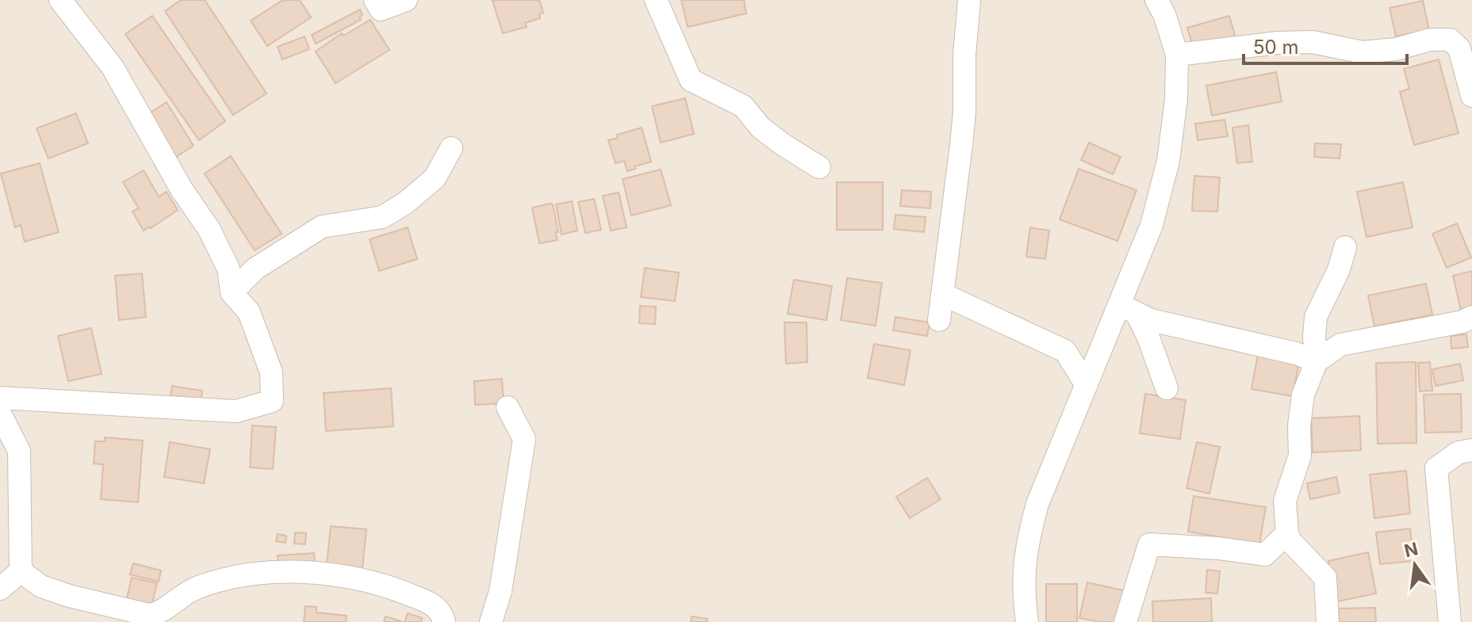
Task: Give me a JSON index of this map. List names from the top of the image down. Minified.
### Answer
{"scale_bar":"50 m","north":"top"}
